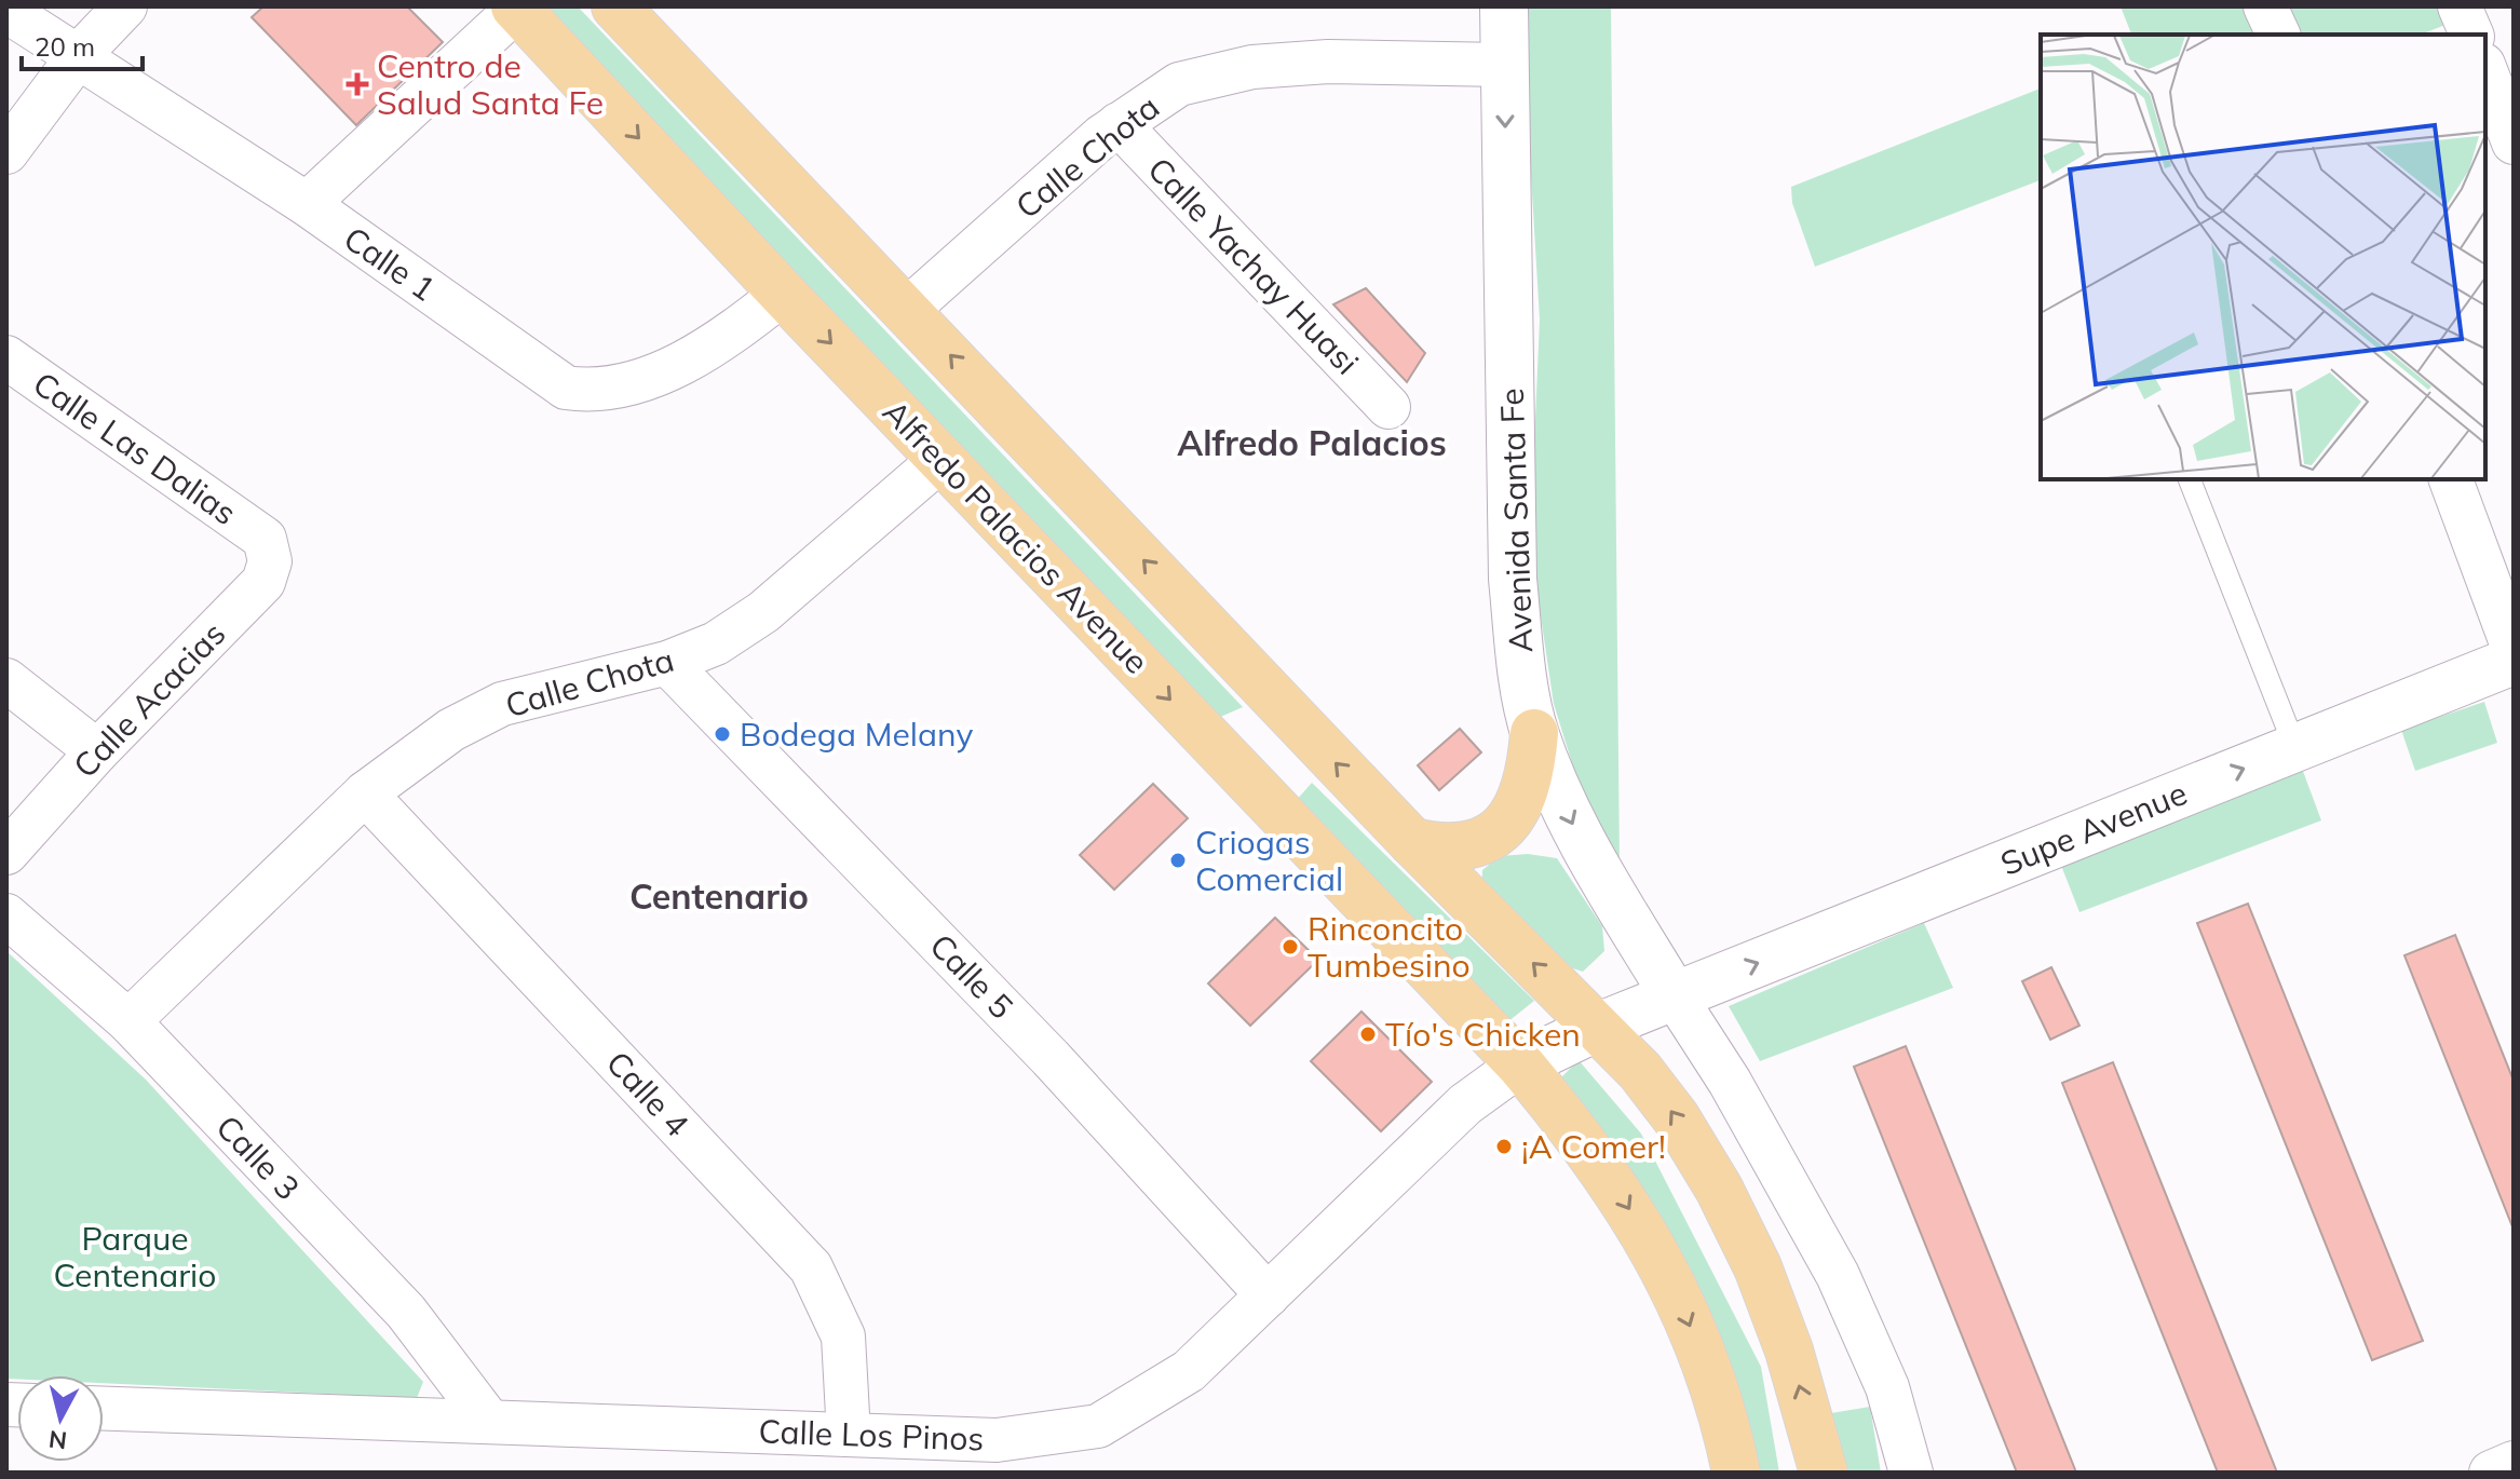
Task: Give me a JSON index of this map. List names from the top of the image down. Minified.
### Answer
{"streets":{"main road":["Alfredo Palacios Avenue"],"street":["Calle Chota","Calle 1","Calle Yachay Huasi","Calle Las Dalias","Avenida Santa Fe","Calle Acacias","Supe Avenue","Calle 5","Calle 4","Calle 3","Calle Los Pinos"]},"crossings":[["Calle Chota","Calle Yachay Huasi"],["Calle Chota","Avenida Santa Fe"],["Calle Chota","Alfredo Palacios Avenue"],["Calle Chota","Calle 5"],["Calle Chota","Calle 4"],["Calle Chota","Calle 3"],["Calle 1","Alfredo Palacios Avenue"],["Calle Las Dalias","Calle Acacias"],["Avenida Santa Fe","Supe Avenue"],["Alfredo Palacios Avenue","Supe Avenue"],["Alfredo Palacios Avenue","Calle Los Pinos"],["Supe Avenue","Calle Los Pinos"],["Calle 5","Calle Los Pinos"],["Calle 4","Calle Los Pinos"],["Calle 3","Calle Los Pinos"]],"one_way":["Avenida Santa Fe","Supe Avenue"],"districts":["Alfredo Palacios","Centenario"],"parks":["Parque Centenario"],"places":{"health":["Centro de Salud Santa Fe"],"other":["Bodega Melany","Criogas Comercial","Rinconcito Tumbesino","Tío's Chicken","¡A Comer!"]},"scale_bar":"20 m","north":"bottom"}
